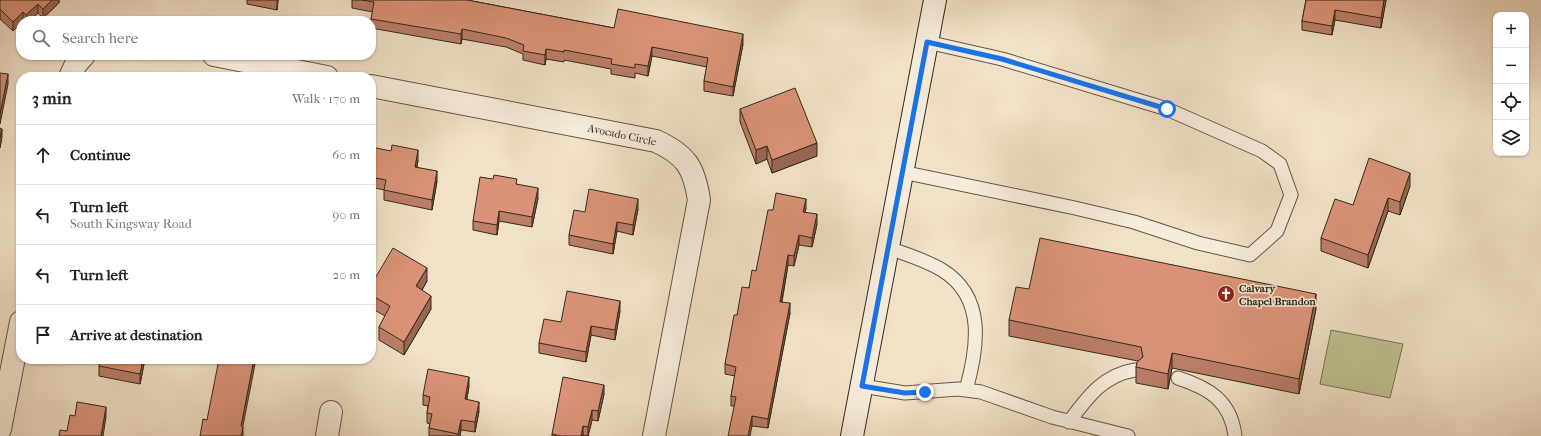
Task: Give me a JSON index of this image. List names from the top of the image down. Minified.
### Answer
{"streets":{"street":["Avocado Circle"]},"places":{"church":["Calvary Chapel Brandon"]},"page":{"map_buttons":["+","−"],"search":"Search here","heading":["3 min","Walk · 170 m"],"list":[["Continue","60 m"],["Turn left","South Kingsway Road","90 m"],["Turn left","20 m"],"Arrive at destination"]}}
